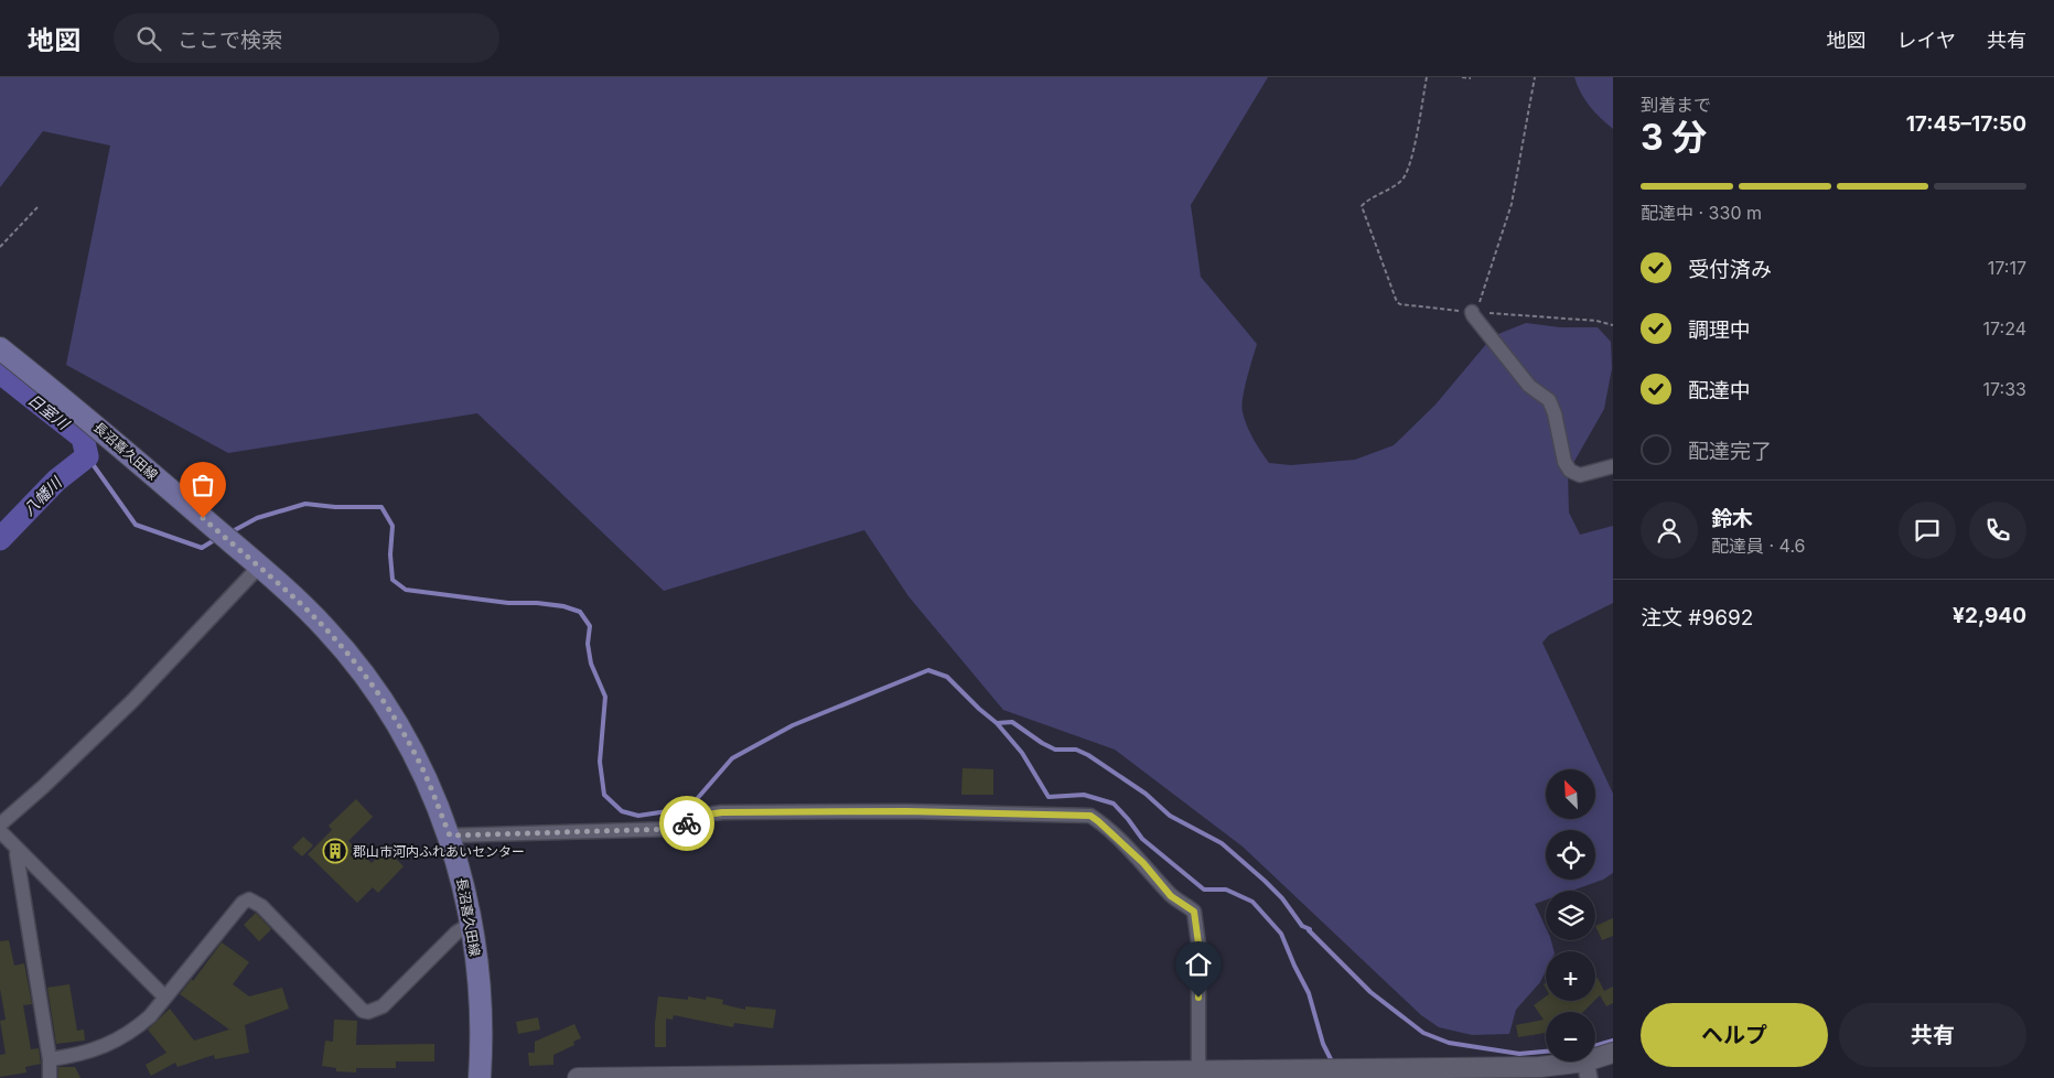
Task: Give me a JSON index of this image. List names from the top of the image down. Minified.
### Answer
{"streets":{"main road":["長沼喜久田線"]},"water":["日室川","八幡川"],"places":{"building":["郡山市河内ふれあいセンター"]},"north":"top left","page":{"header":"地図","search":"ここで検索","nav":["地図","レイヤ","共有"],"heading":["3 分","到着まで","17:45–17:50"],"panel":["鈴木","配達員 · 4.6","注文 #9692","¥2,940"],"bar":"配達中 · 330 m","list":[["受付済み","17:17"],["調理中","17:24"],["配達中","17:33"],"配達完了"],"map_buttons":["+","−"],"buttons":["ヘルプ","共有"]}}
